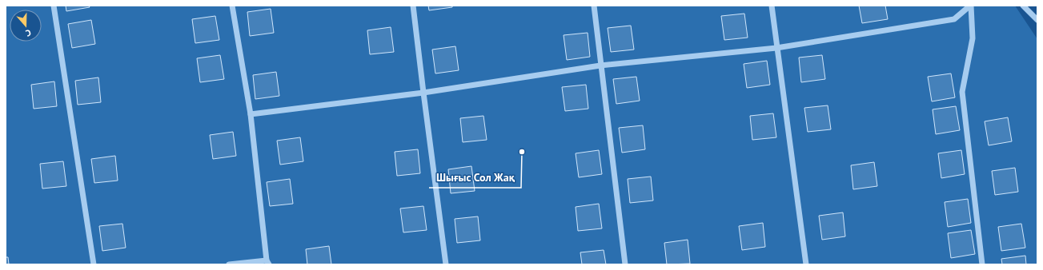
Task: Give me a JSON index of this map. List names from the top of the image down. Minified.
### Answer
{"places":["Шығыс Сол Жақ"],"north":"bottom"}
